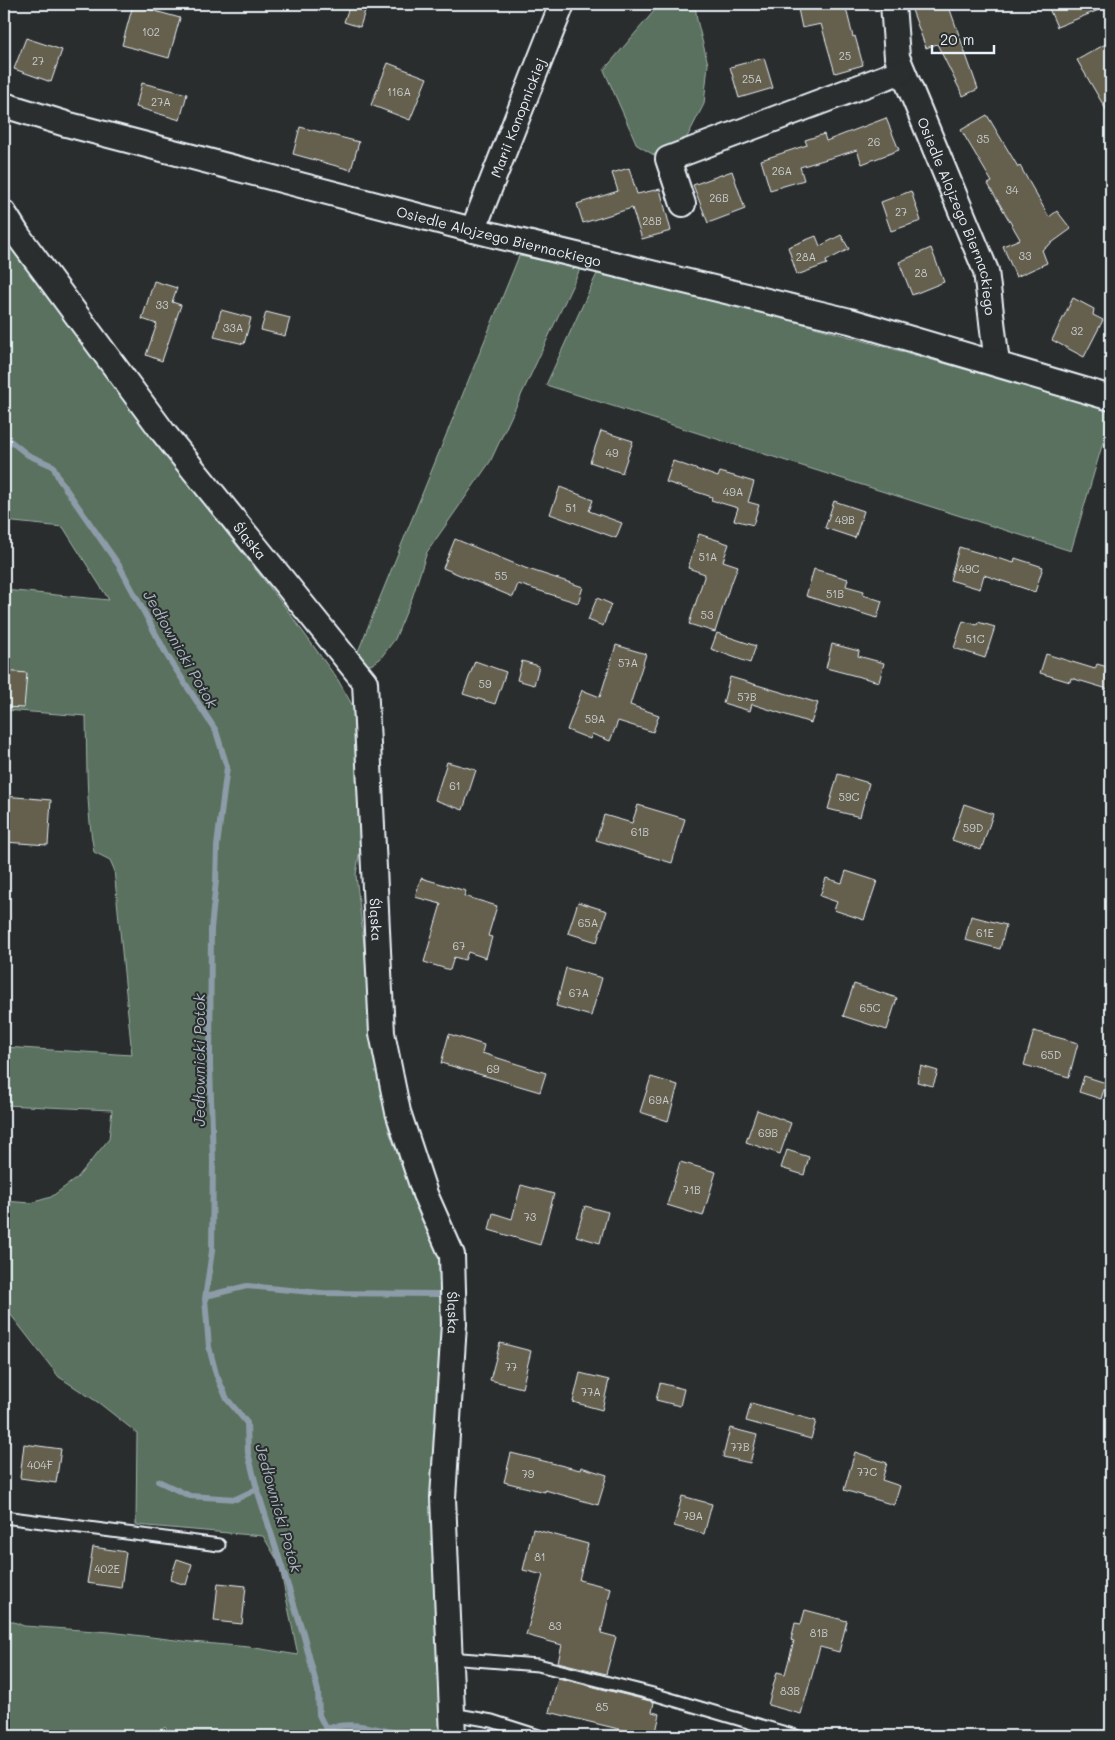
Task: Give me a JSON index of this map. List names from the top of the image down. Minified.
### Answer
{"streets":{"street":["Marii Konopnickiej","Osiedle Alojzego Biernackiego","Śląska"]},"crossings":[["Marii Konopnickiej","Osiedle Alojzego Biernackiego"]],"water":["Jedłownicki Potok"],"house_numbers":["102","25","27","25A","116A","27A","35","26","26A","34","26B","27","28B","33","28A","28","33","33A","32","49","49A","51","49B","51A","49C","55","51B","53","51C","57A","59","57B","59A","61","59C","59D","61B","65A","61E","67","67A","65C","65D","69","69A","69B","71B","73","77","77A","77B","404F","77C","79","79A","81","402E","83","81B","83B","85"],"scale_bar":"20 m"}
